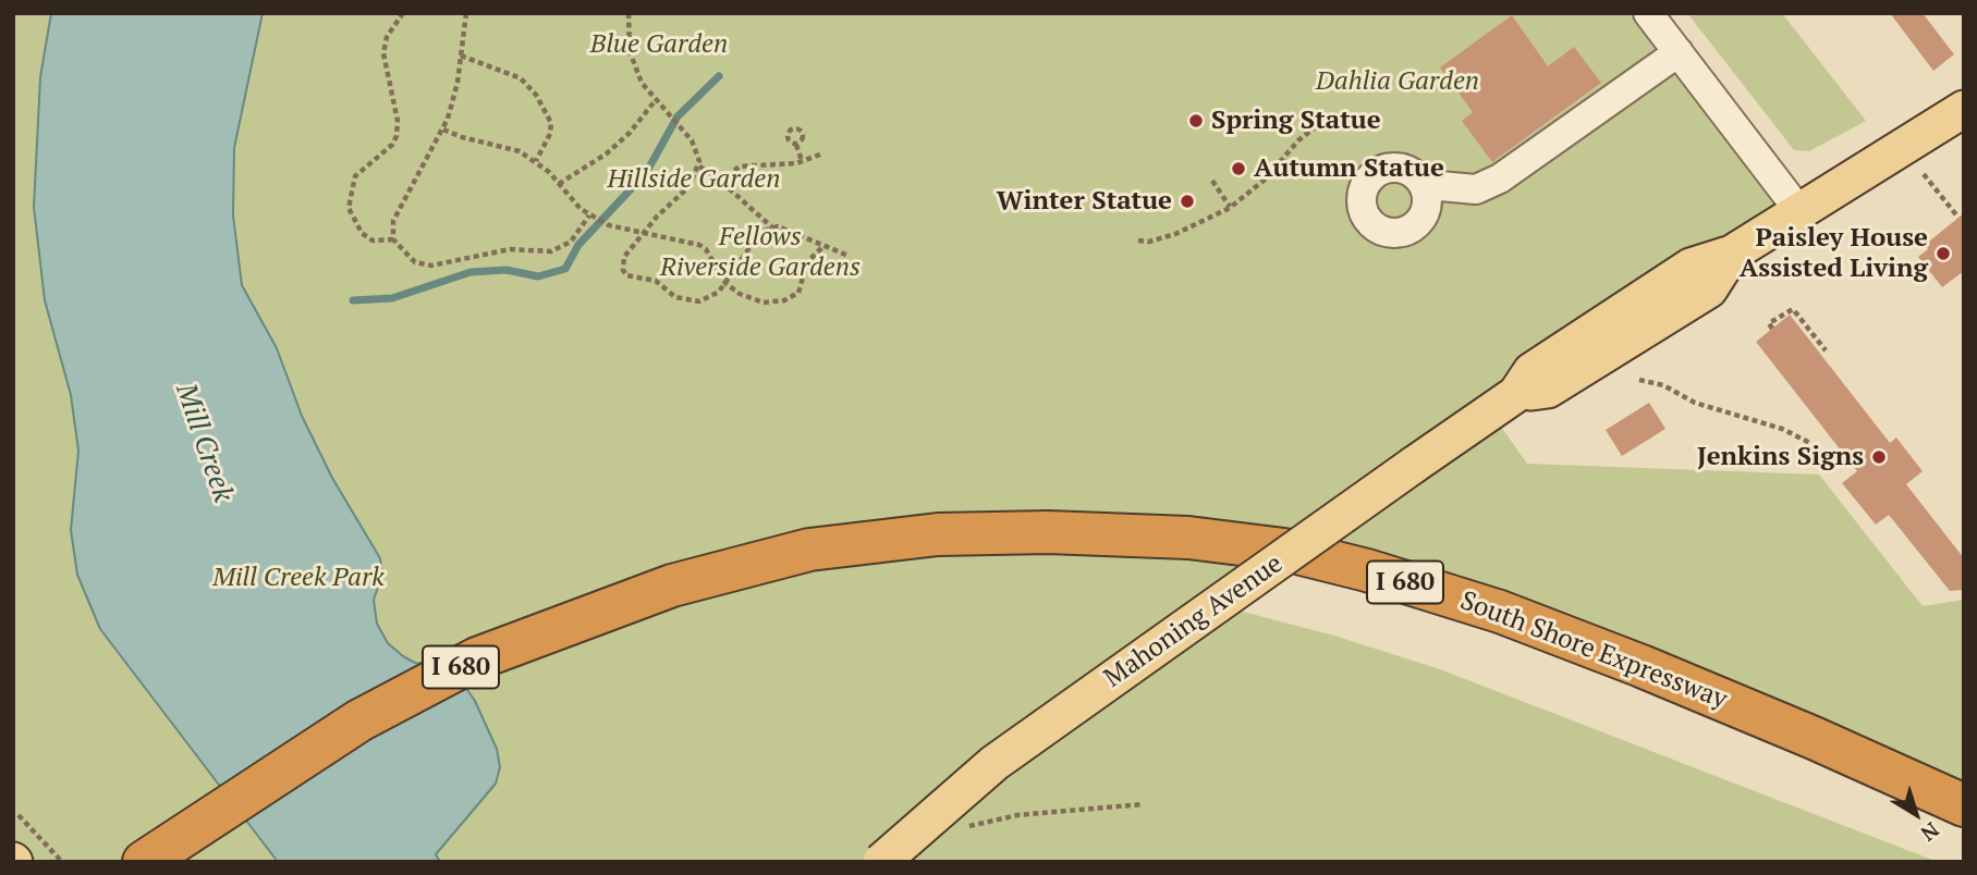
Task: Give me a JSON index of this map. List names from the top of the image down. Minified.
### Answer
{"streets":{"highway":["I 680","South Shore Expressway"],"main road":["Mahoning Avenue"]},"water":["Mill Creek"],"parks":["Blue Garden","Dahlia Garden","Hillside Garden","Fellows Riverside Gardens","Mill Creek Park"],"places":["Spring Statue","Autumn Statue","Winter Statue","Paisley House Assisted Living","Jenkins Signs"],"north":"bottom right"}
